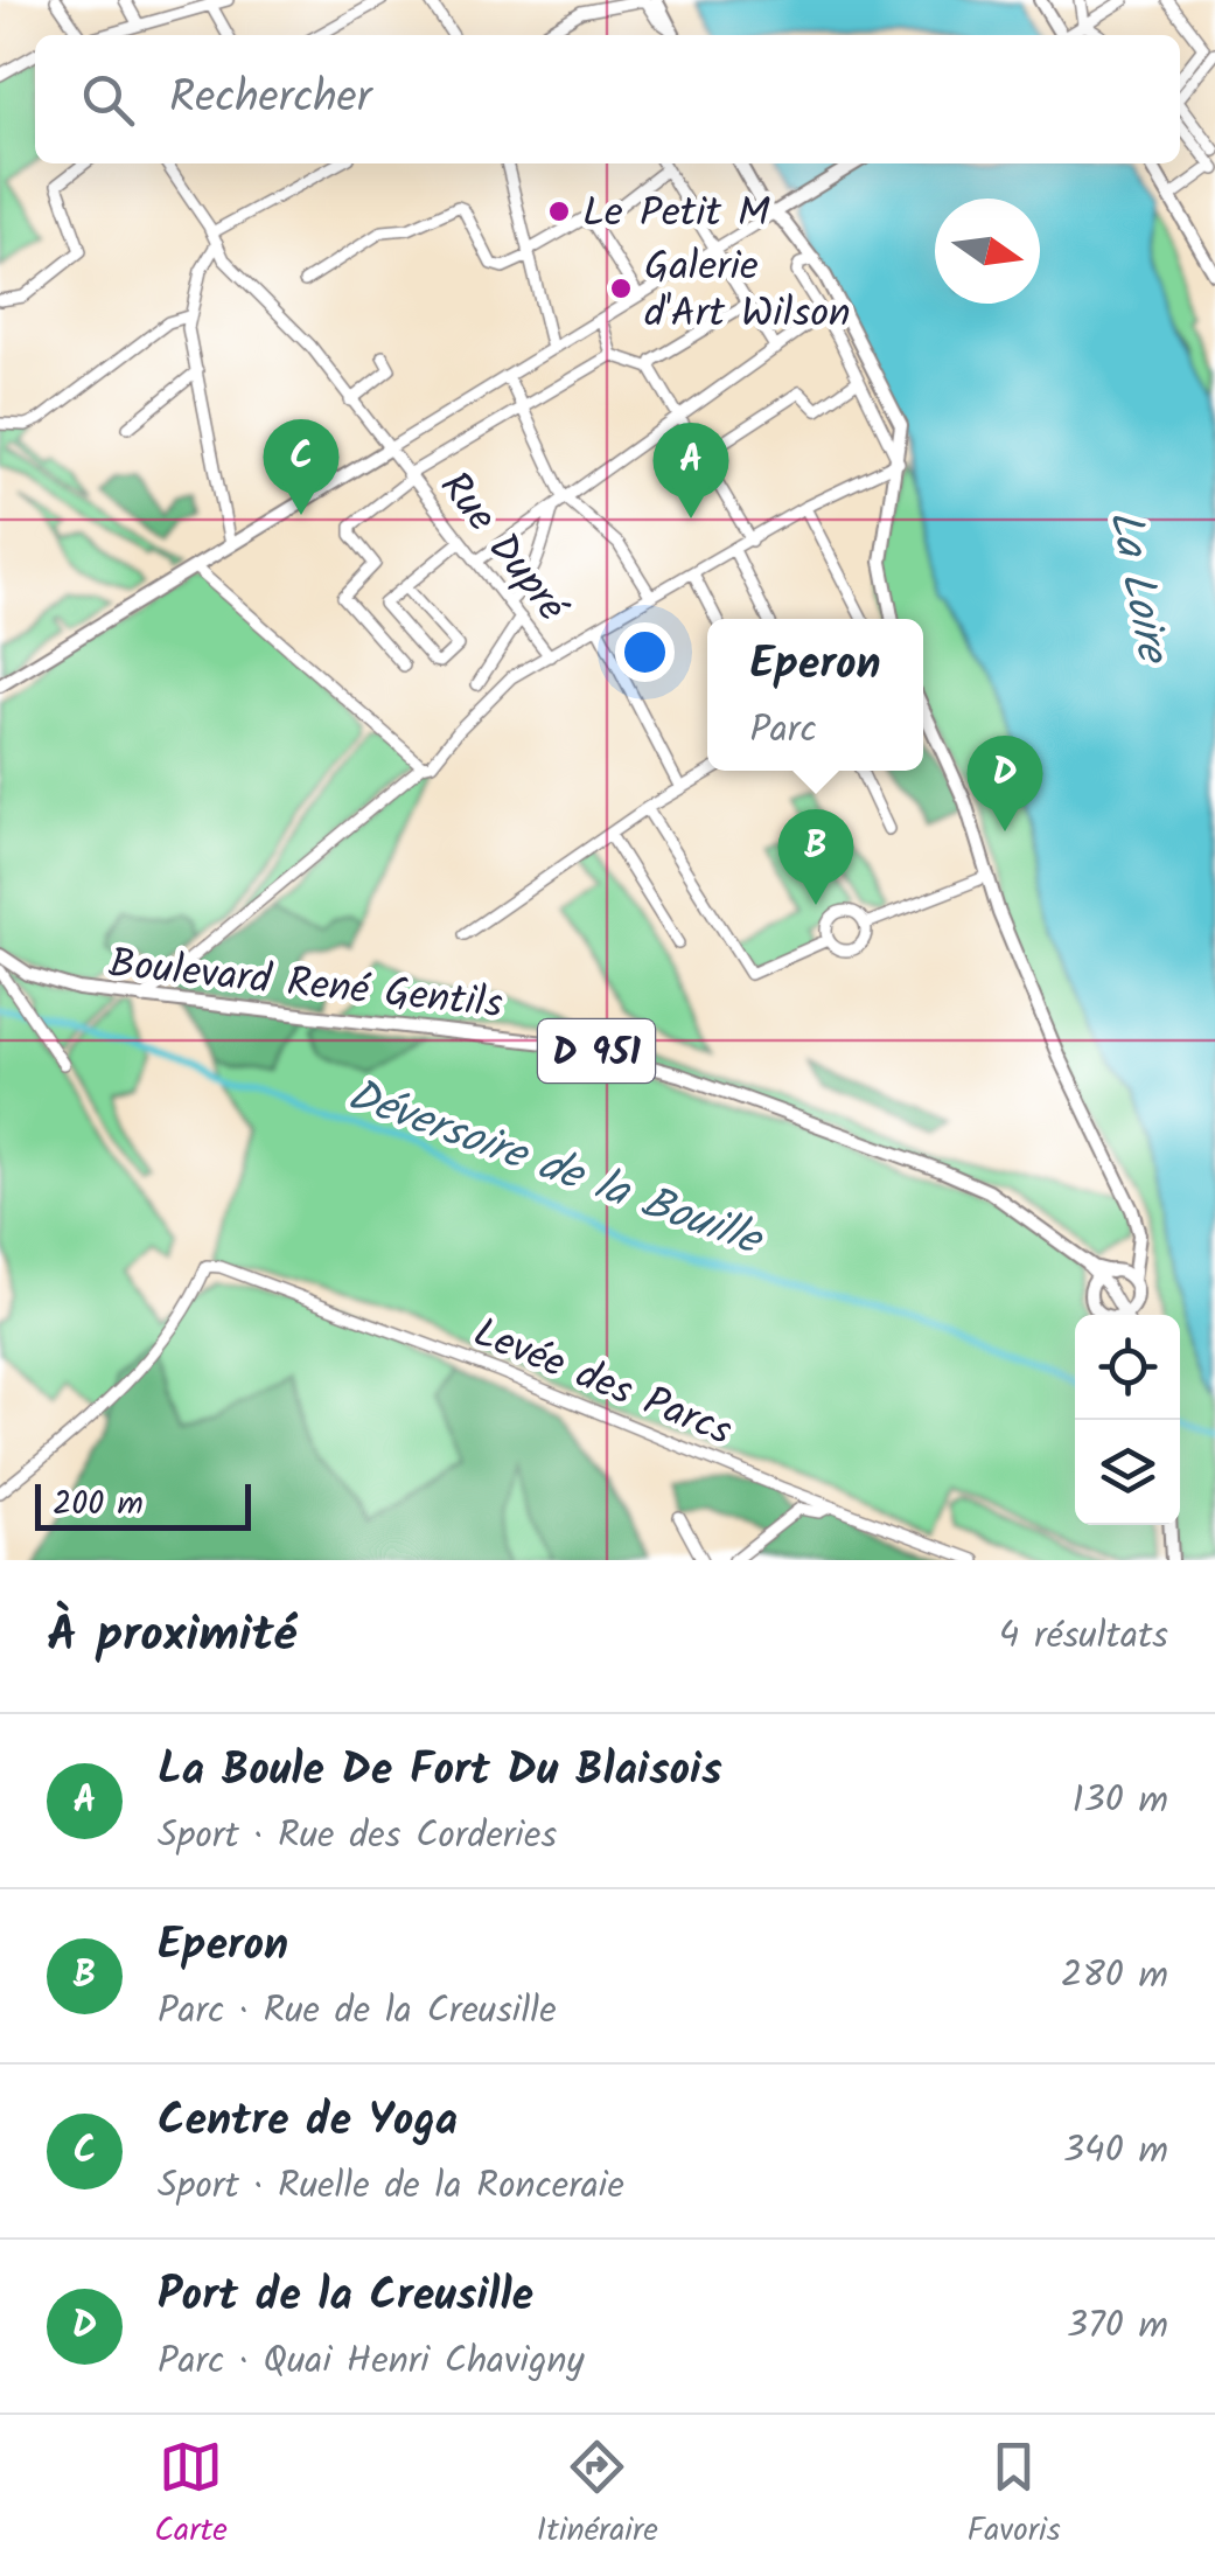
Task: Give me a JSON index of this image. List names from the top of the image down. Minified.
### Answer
{"streets":{"main road":["Boulevard René Gentils","D 951"],"street":["Rue Dupré","Levée des Parcs"]},"water":["La Loire","Déversoire de la Bouille"],"places":["Le Petit M","Galerie d'Art Wilson"],"scale_bar":"200 m","north":"right","page":{"search":"Rechercher","pins":["C","A","D","B"],"popup":["Eperon","Parc"],"scale":"200 m","heading":["À proximité","4 résultats"],"list":[{"mark":"A","name":"La Boule De Fort Du Blaisois","note":"Sport · Rue des Corderies","value":"130 m"},{"mark":"B","name":"Eperon","note":"Parc · Rue de la Creusille","value":"280 m"},{"mark":"C","name":"Centre de Yoga","note":"Sport · Ruelle de la Ronceraie","value":"340 m"},{"mark":"D","name":"Port de la Creusille","note":"Parc · Quai Henri Chavigny","value":"370 m"}],"nav":["Carte","Itinéraire","Favoris"]}}
